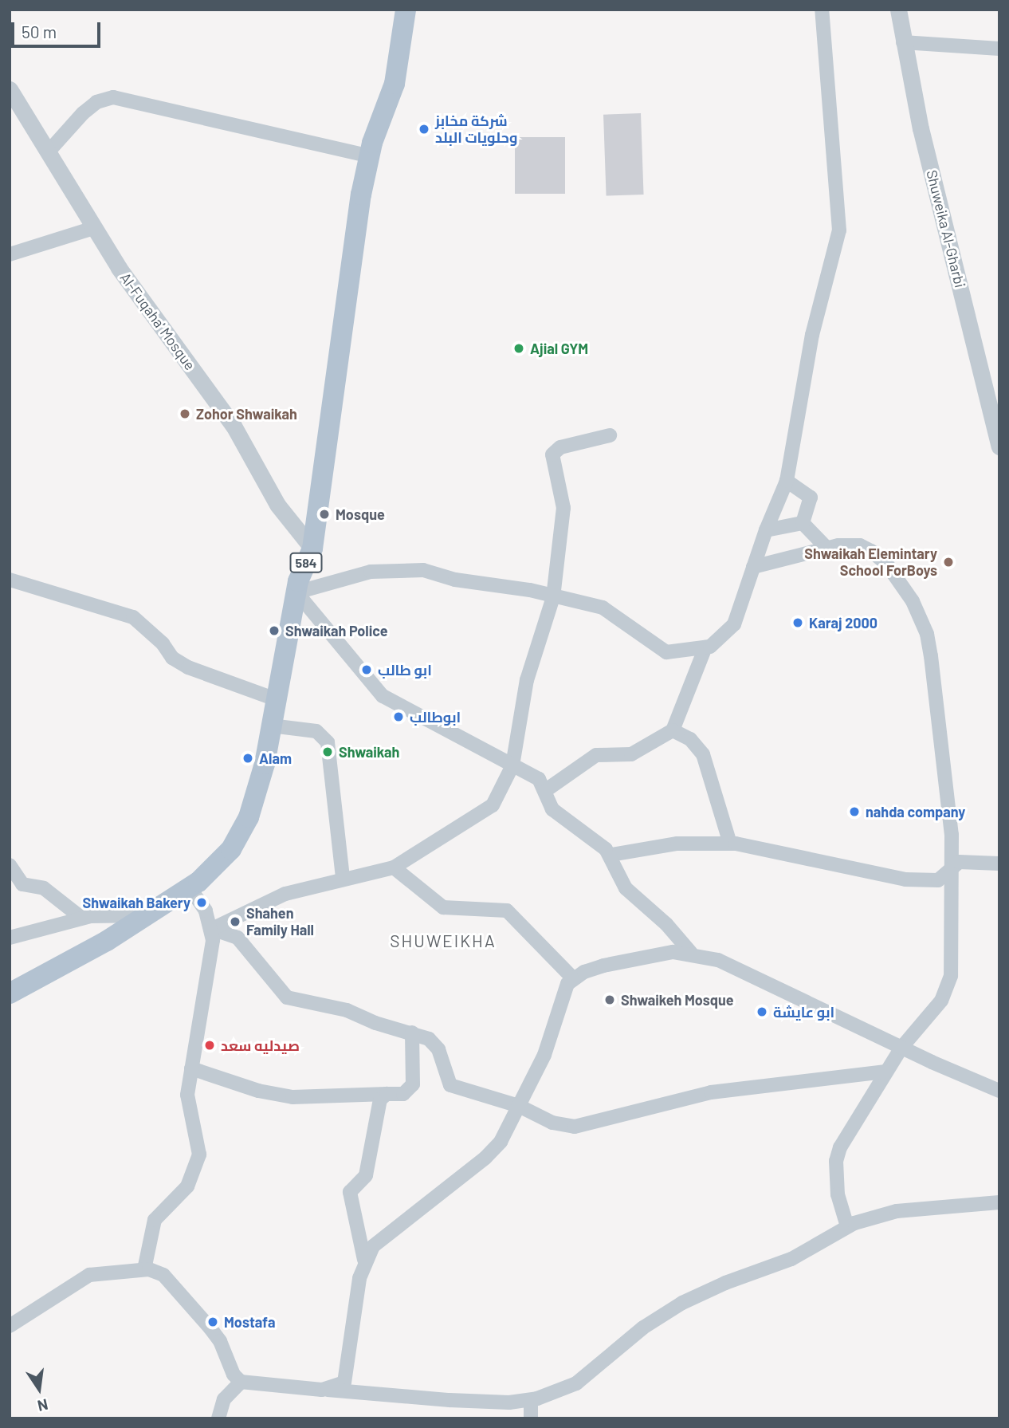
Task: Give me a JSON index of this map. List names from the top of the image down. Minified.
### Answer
{"streets":{"main road":["584"],"street":["Shuweika Al-Gharbi","Al-Fuqaha' Mosque"]},"crossings":[["Al-Fuqaha' Mosque","584"]],"districts":["SHUWEIKHA"],"places":["شركة مخابز وحلويات البلد","Ajial GYM","Zohor Shwaikah","Mosque","Shwaikah Elemintary School ForBoys","Karaj 2000","Shwaikah Police","ابو طالب","ابوطالب","Shwaikah","Alam","nahda company","Shwaikah Bakery","Shahen Family Hall","Shwaikeh Mosque","ابو عايشة","صيدليه سعد","Mostafa"],"scale_bar":"50 m","north":"bottom"}
